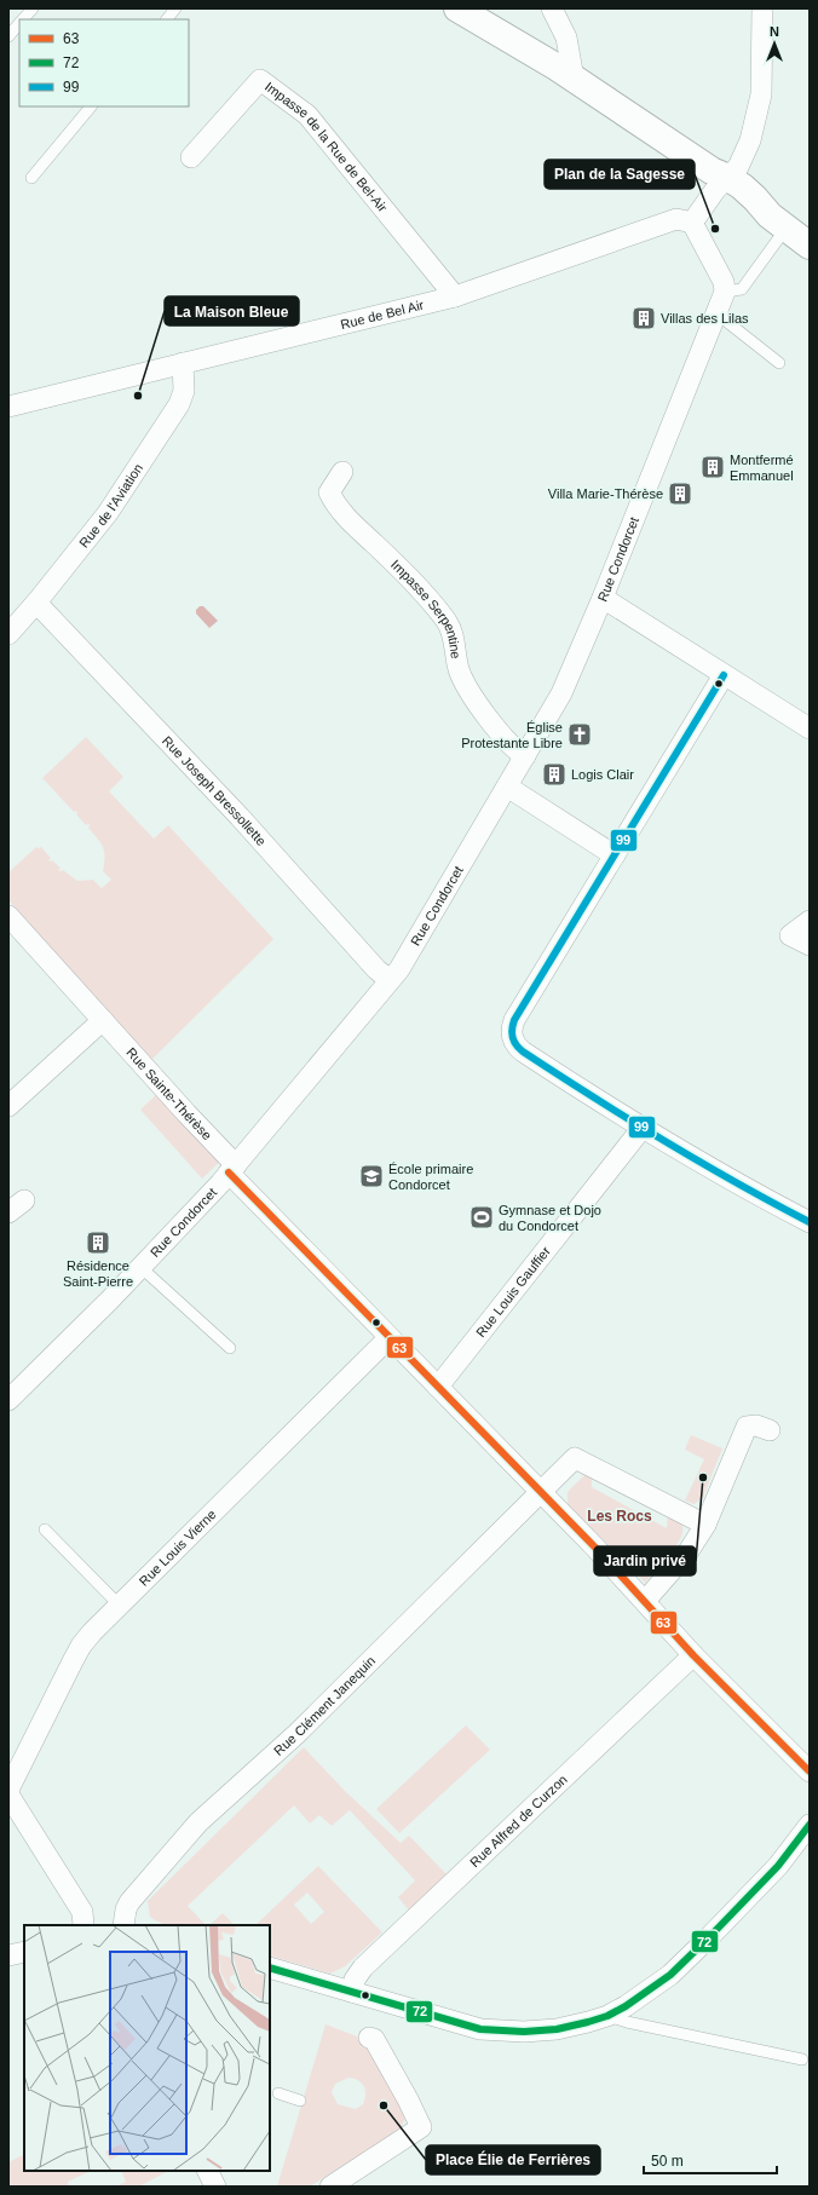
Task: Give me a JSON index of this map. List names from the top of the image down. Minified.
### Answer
{"streets":{"street":["Impasse de la Rue de Bel-Air","Rue de Bel Air","Rue de l'Aviation","Rue Condorcet","Impasse Serpentine","Rue Joseph Bressollette","Rue Sainte-Thérèse","Rue Louis Gauffier","Rue Louis Vierne","Rue Clément Janequin","Rue Alfred de Curzon"]},"crossings":[["Impasse de la Rue de Bel-Air","Rue de Bel Air"],["Rue de Bel Air","Rue de l'Aviation"],["Rue de l'Aviation","Rue Joseph Bressollette"],["Rue Condorcet","Impasse Serpentine"],["Rue Condorcet","Rue Joseph Bressollette"],["Rue Condorcet","Rue Sainte-Thérèse"],["Rue Sainte-Thérèse","Rue Louis Gauffier"],["Rue Sainte-Thérèse","Rue Louis Vierne"],["Rue Sainte-Thérèse","Rue Clément Janequin"],["Rue Sainte-Thérèse","Rue Alfred de Curzon"]],"districts":["Les Rocs"],"places":{"other":["Plan de la Sagesse","La Maison Bleue","Jardin privé","Place Élie de Ferrières"],"building":["Villas des Lilas","Montfermé Emmanuel","Villa Marie-Thérèse","Logis Clair","Résidence Saint-Pierre"],"church":["Église Protestante Libre"],"school or university":["École primaire Condorcet"],"sports":["Gymnase et Dojo du Condorcet"]},"lines":["transit line 99","transit line 63","transit line 72"],"legend":["63","72","99"],"scale_bar":"50 m","north":"top"}
